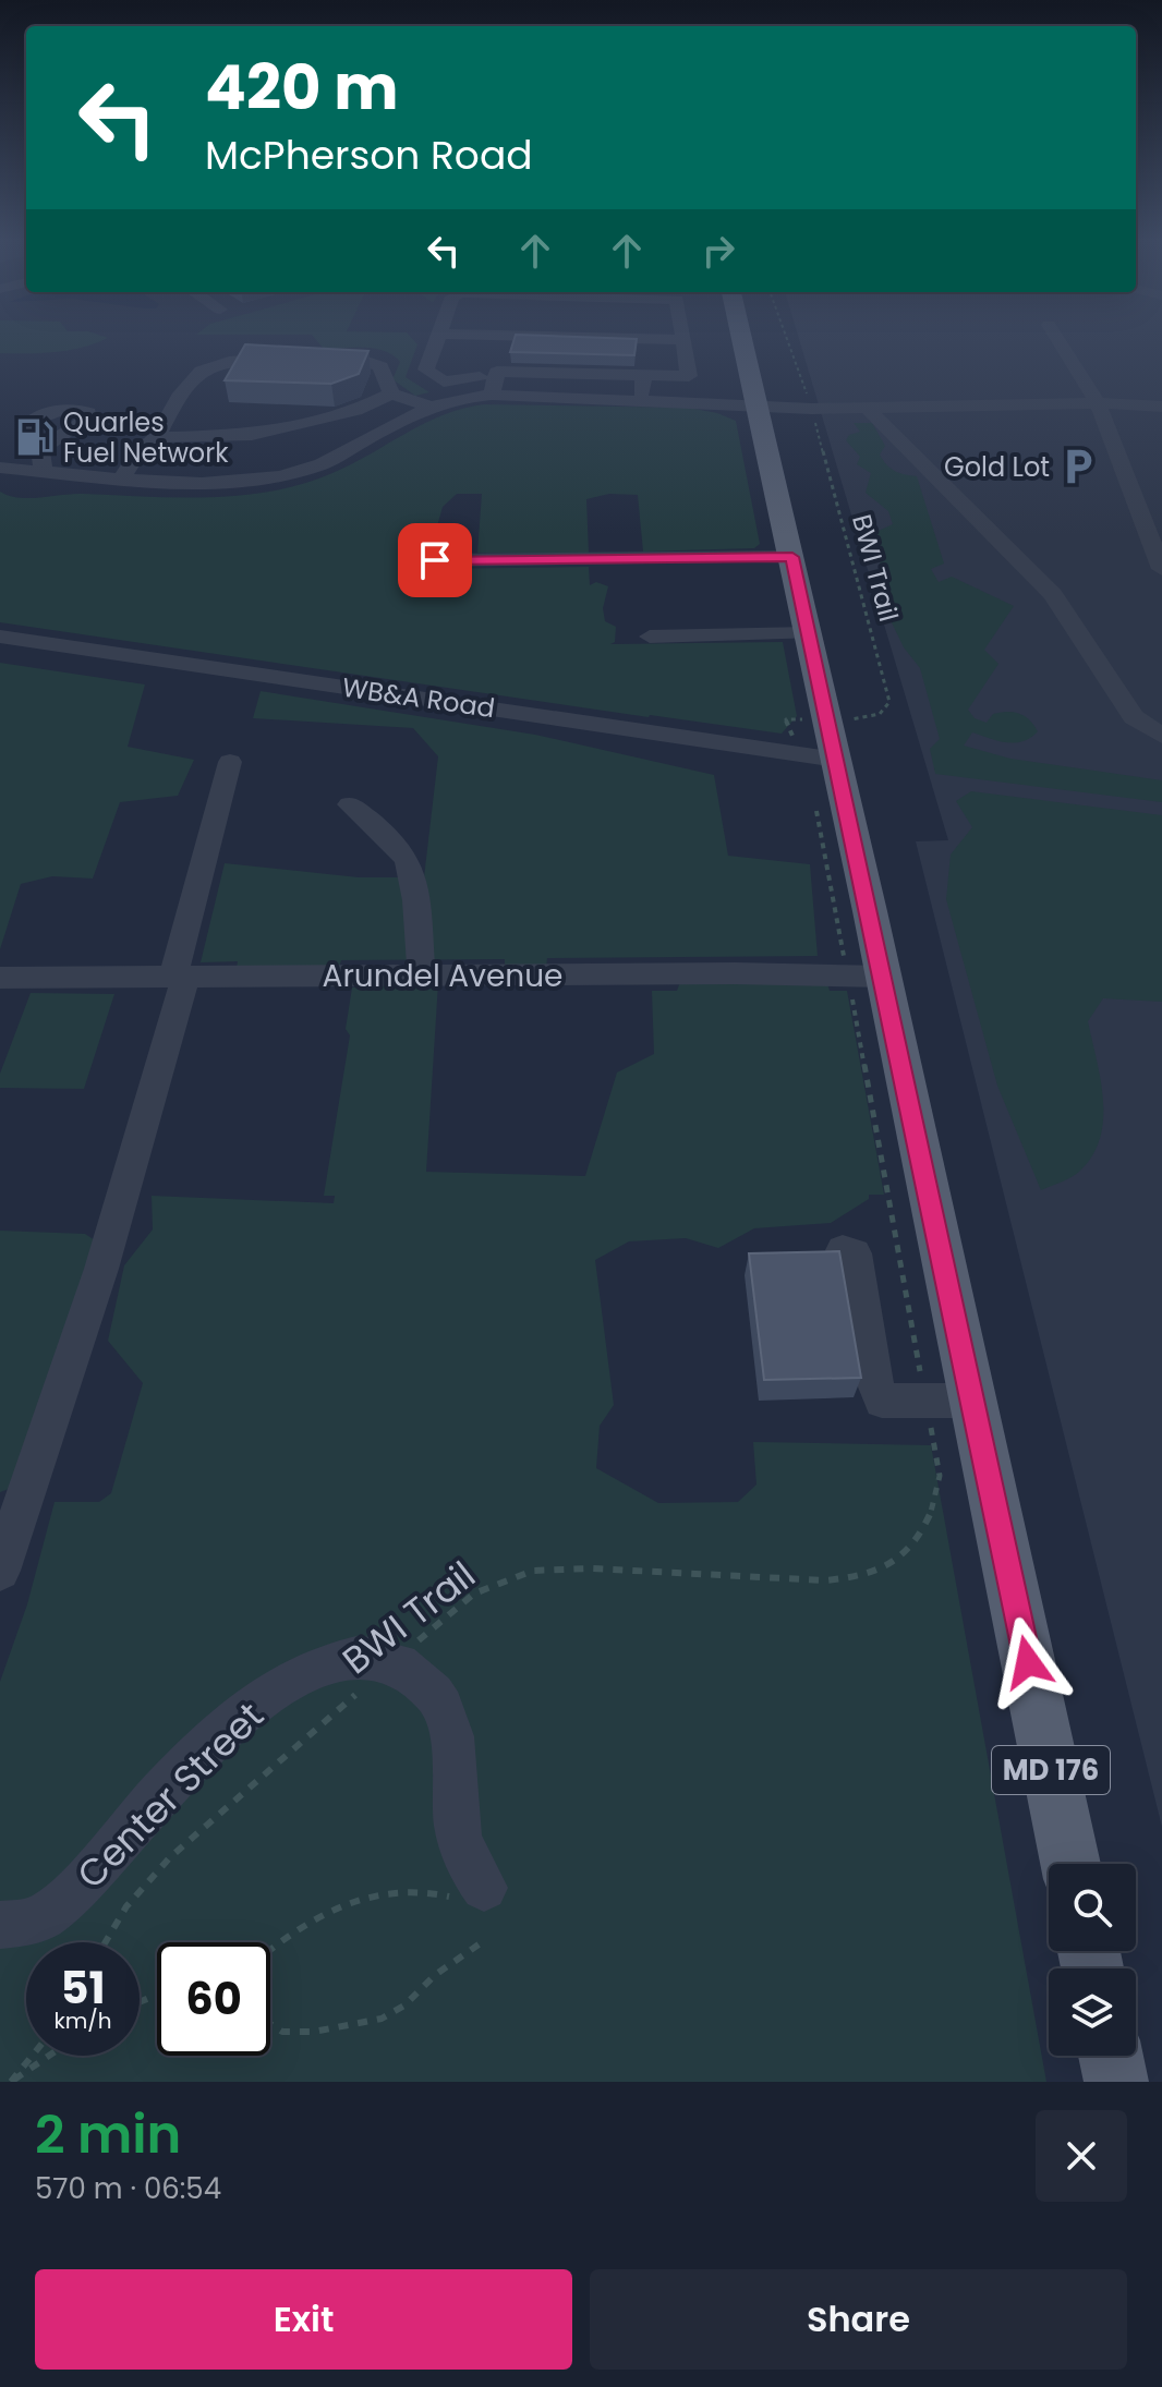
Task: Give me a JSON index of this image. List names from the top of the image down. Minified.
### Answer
{"streets":{"main road":["MD 176"],"street":["WB&A Road","Arundel Avenue","Center Street"],"path":["BWI Trail"]},"crossings":[["BWI Trail","Center Street"],["WB&A Road","MD 176"],["Arundel Avenue","MD 176"]],"places":{"fuel station":["Quarles Fuel Network"],"parking":["Gold Lot"]},"page":{"turn":["420 m","McPherson Road"],"speed":"51 km/h","limit":"60","heading":["2 min","570 m · 06:54"],"buttons":["Exit","Share"]}}
